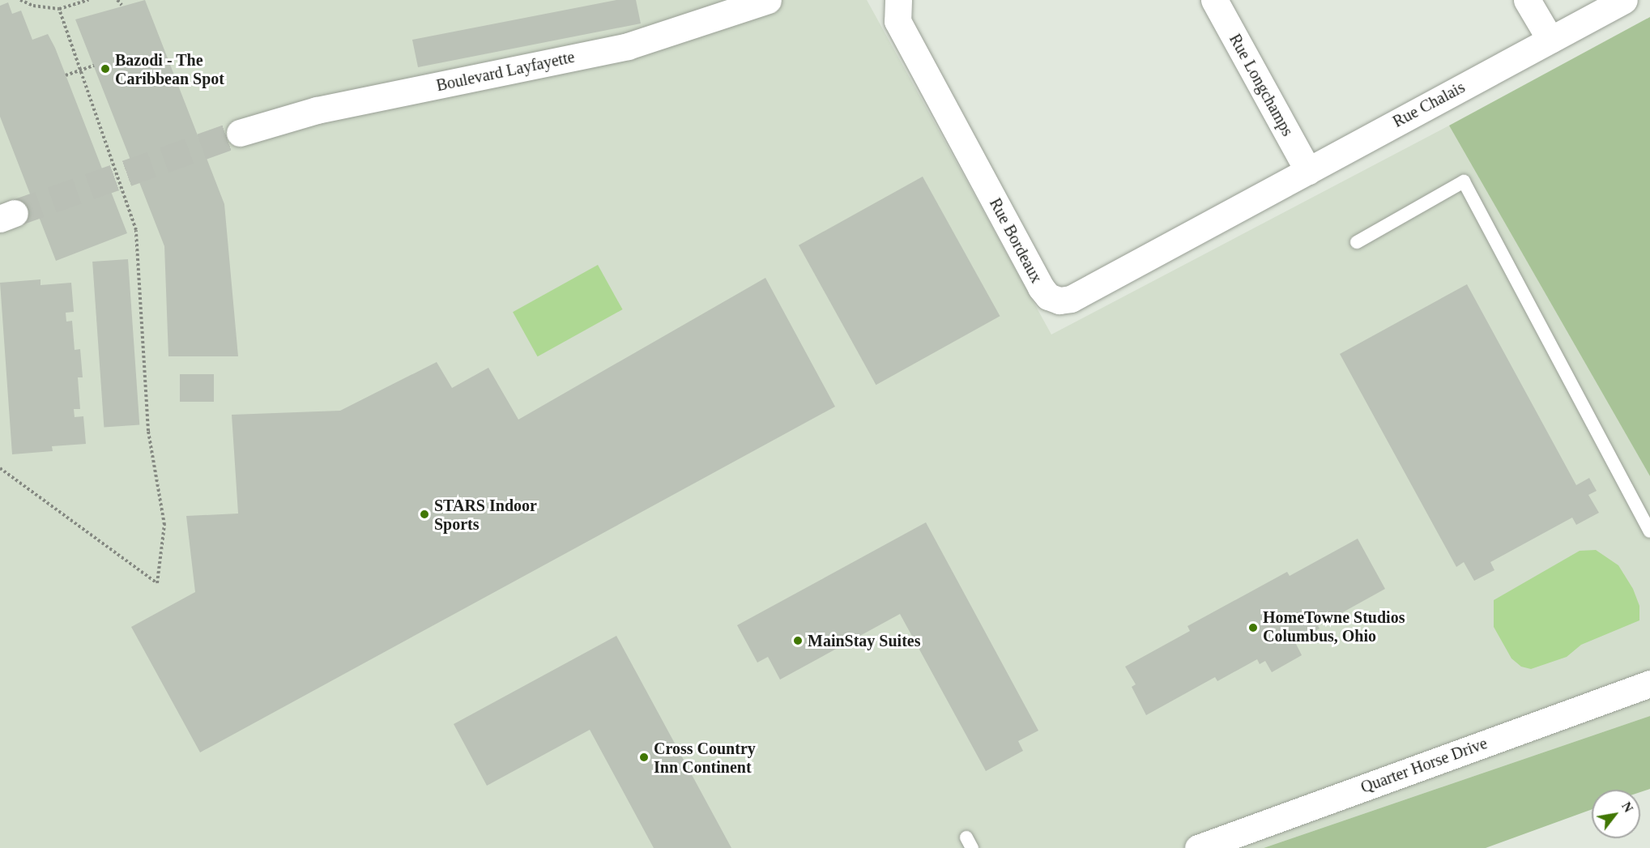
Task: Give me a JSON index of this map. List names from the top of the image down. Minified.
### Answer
{"streets":{"street":["Boulevard Layfayette","Rue Longchamps","Rue Chalais","Rue Bordeaux","Quarter Horse Drive"]},"crossings":[["Rue Longchamps","Rue Chalais"],["Rue Longchamps","Rue Bordeaux"],["Rue Chalais","Rue Bordeaux"]],"places":["Bazodi - The Caribbean Spot","STARS Indoor Sports","HomeTowne Studios Columbus, Ohio","MainStay Suites","Cross Country Inn Continent"],"north":"top right"}
